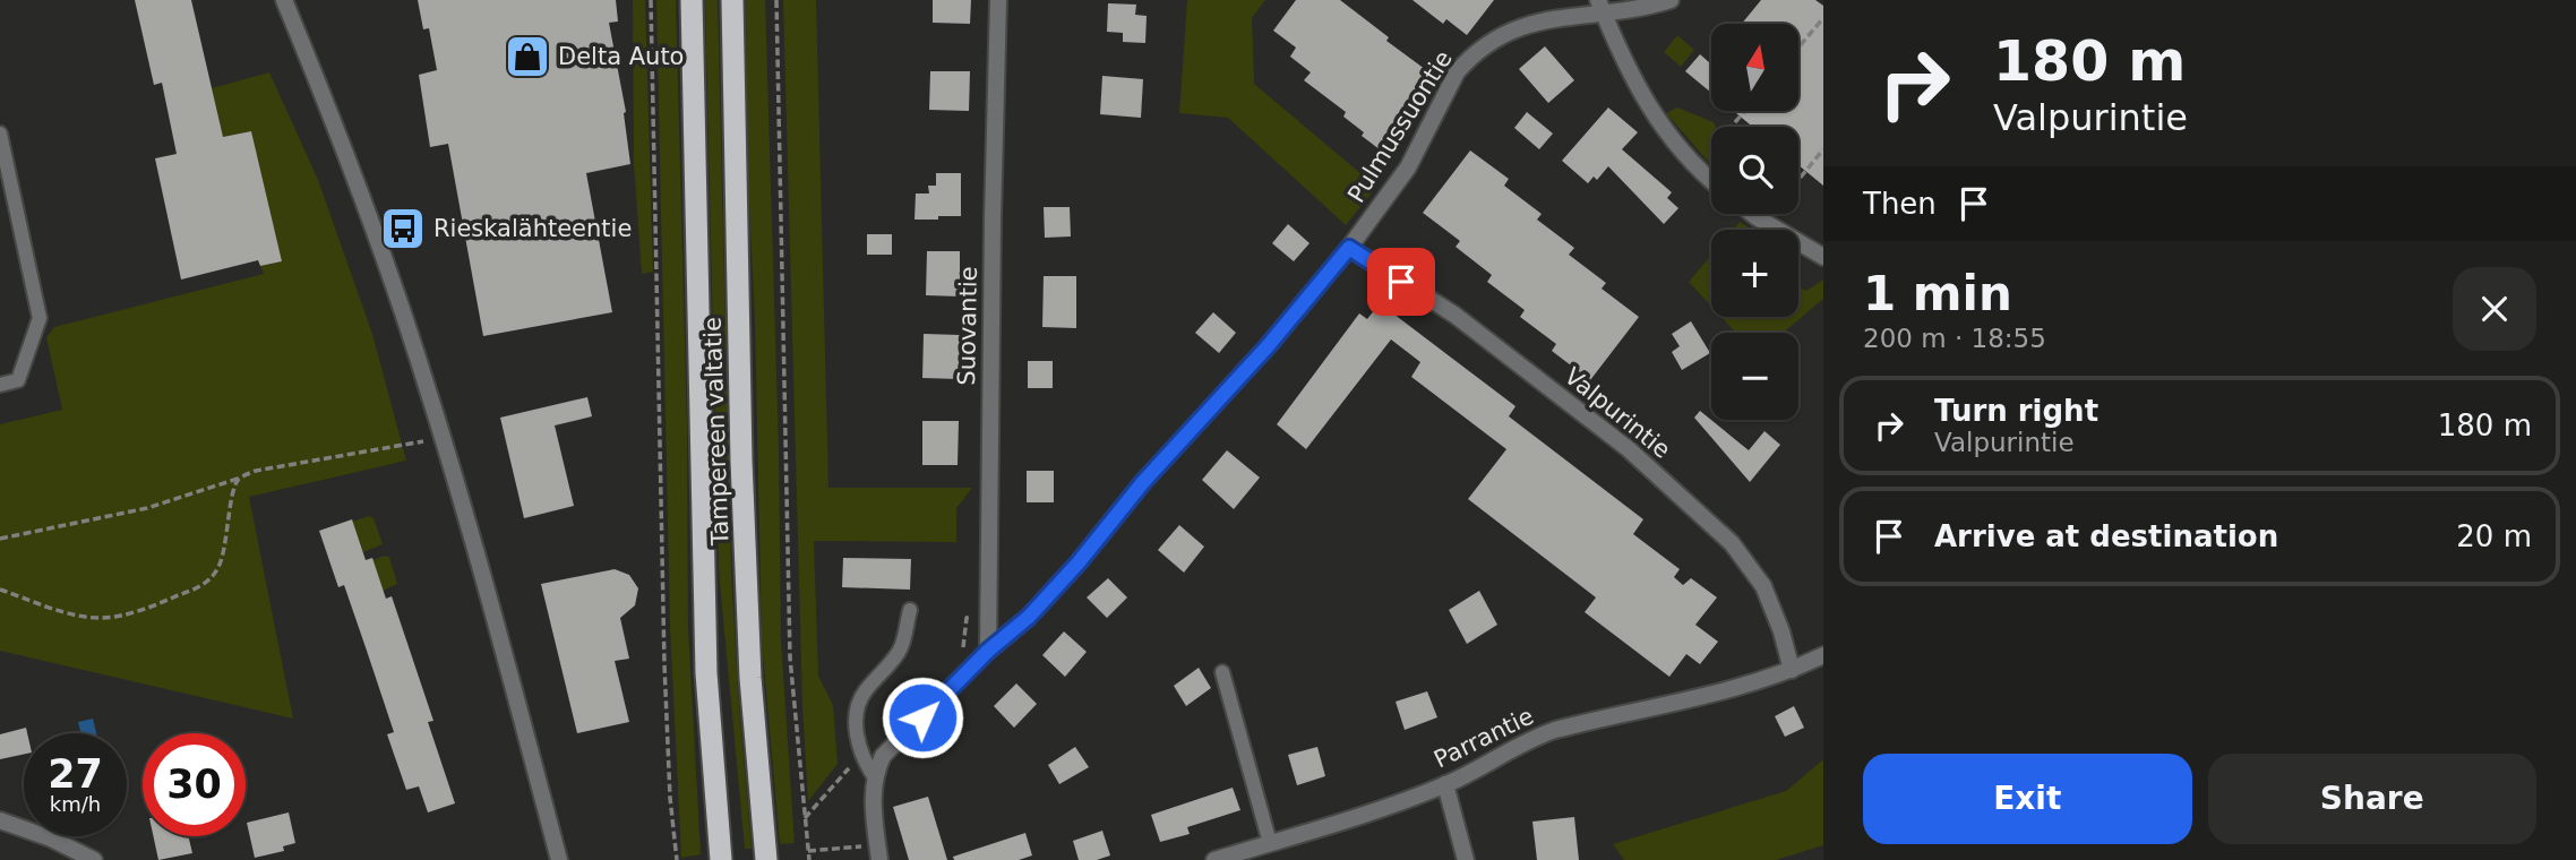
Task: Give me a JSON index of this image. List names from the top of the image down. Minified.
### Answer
{"streets":{"highway":["Tampereen valtatie"],"street":["Pulmussuontie","Suovantie","Valpurintie","Parrantie"]},"crossings":[["Pulmussuontie","Suovantie"],["Pulmussuontie","Valpurintie"],["Valpurintie","Parrantie"]],"places":{"shop":["Delta Auto"],"bus stop":["Rieskalähteentie"]},"north":"top","page":{"turn":["180 m","Valpurintie"],"map_buttons":["+","−"],"then":"Then","heading":["1 min","200 m · 18:55"],"list":[{"name":"Turn right","note":"Valpurintie","value":"180 m"},{"name":"Arrive at destination","value":"20 m"}],"speed":"27 km/h","limit":"30","buttons":["Exit","Share"]}}
